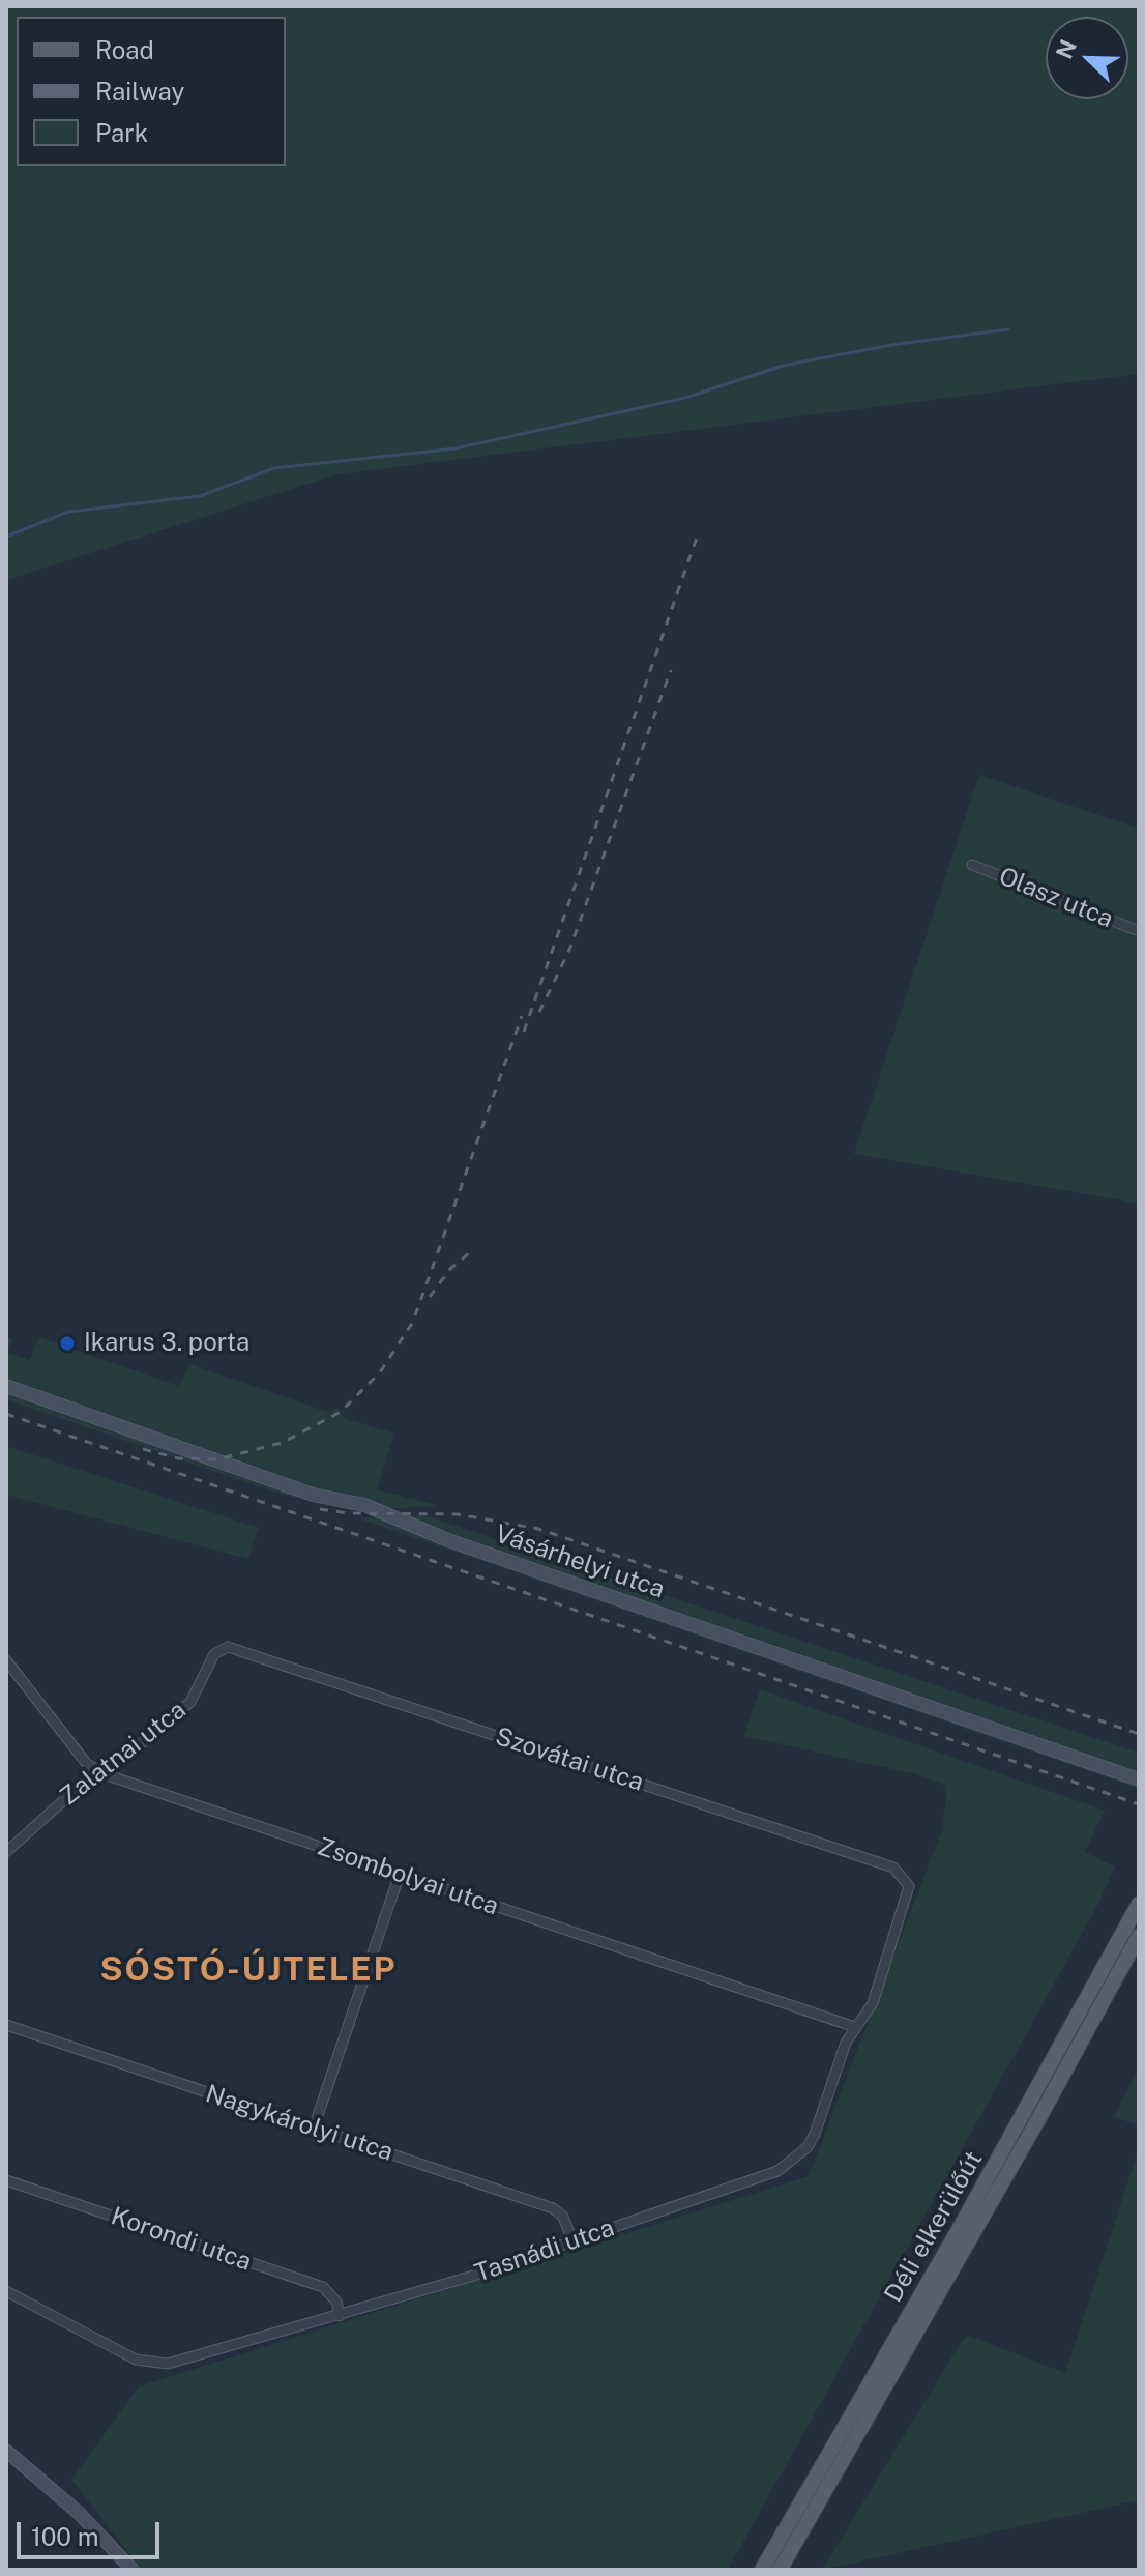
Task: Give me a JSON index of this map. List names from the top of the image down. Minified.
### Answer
{"streets":{"main road":["Déli elkerülőút"],"street":["Olasz utca","Vásárhelyi utca","Zalatnai utca","Szovátai utca","Zsombolyai utca","Nagykárolyi utca","Korondi utca","Tasnádi utca"]},"crossings":[["Zalatnai utca","Szovátai utca"],["Zalatnai utca","Zsombolyai utca"],["Szovátai utca","Tasnádi utca"],["Zsombolyai utca","Tasnádi utca"],["Nagykárolyi utca","Tasnádi utca"],["Korondi utca","Tasnádi utca"]],"districts":["SÓSTÓ-ÚJTELEP"],"places":["Ikarus 3. porta"],"legend":["Road","Railway","Park"],"scale_bar":"100 m","north":"top left"}
